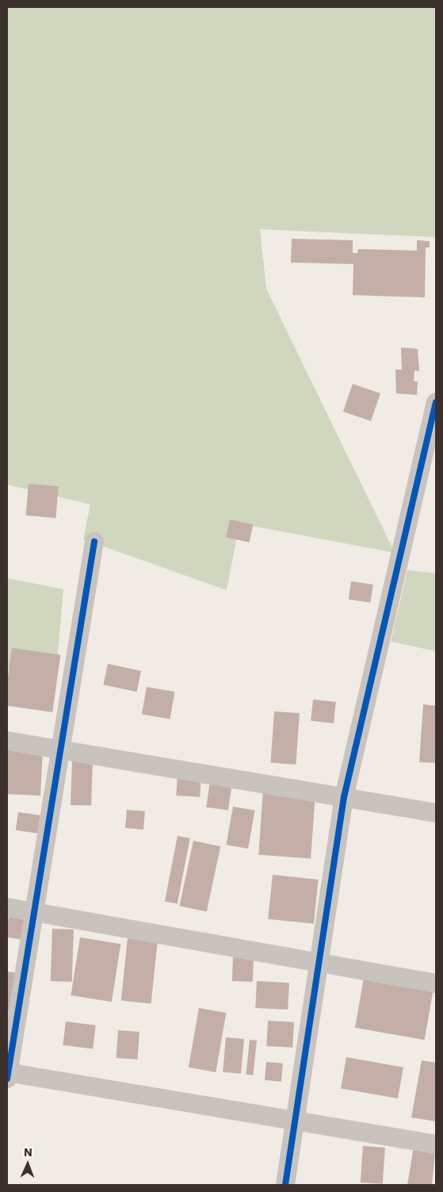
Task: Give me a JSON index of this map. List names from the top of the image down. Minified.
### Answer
{"north":"top"}
